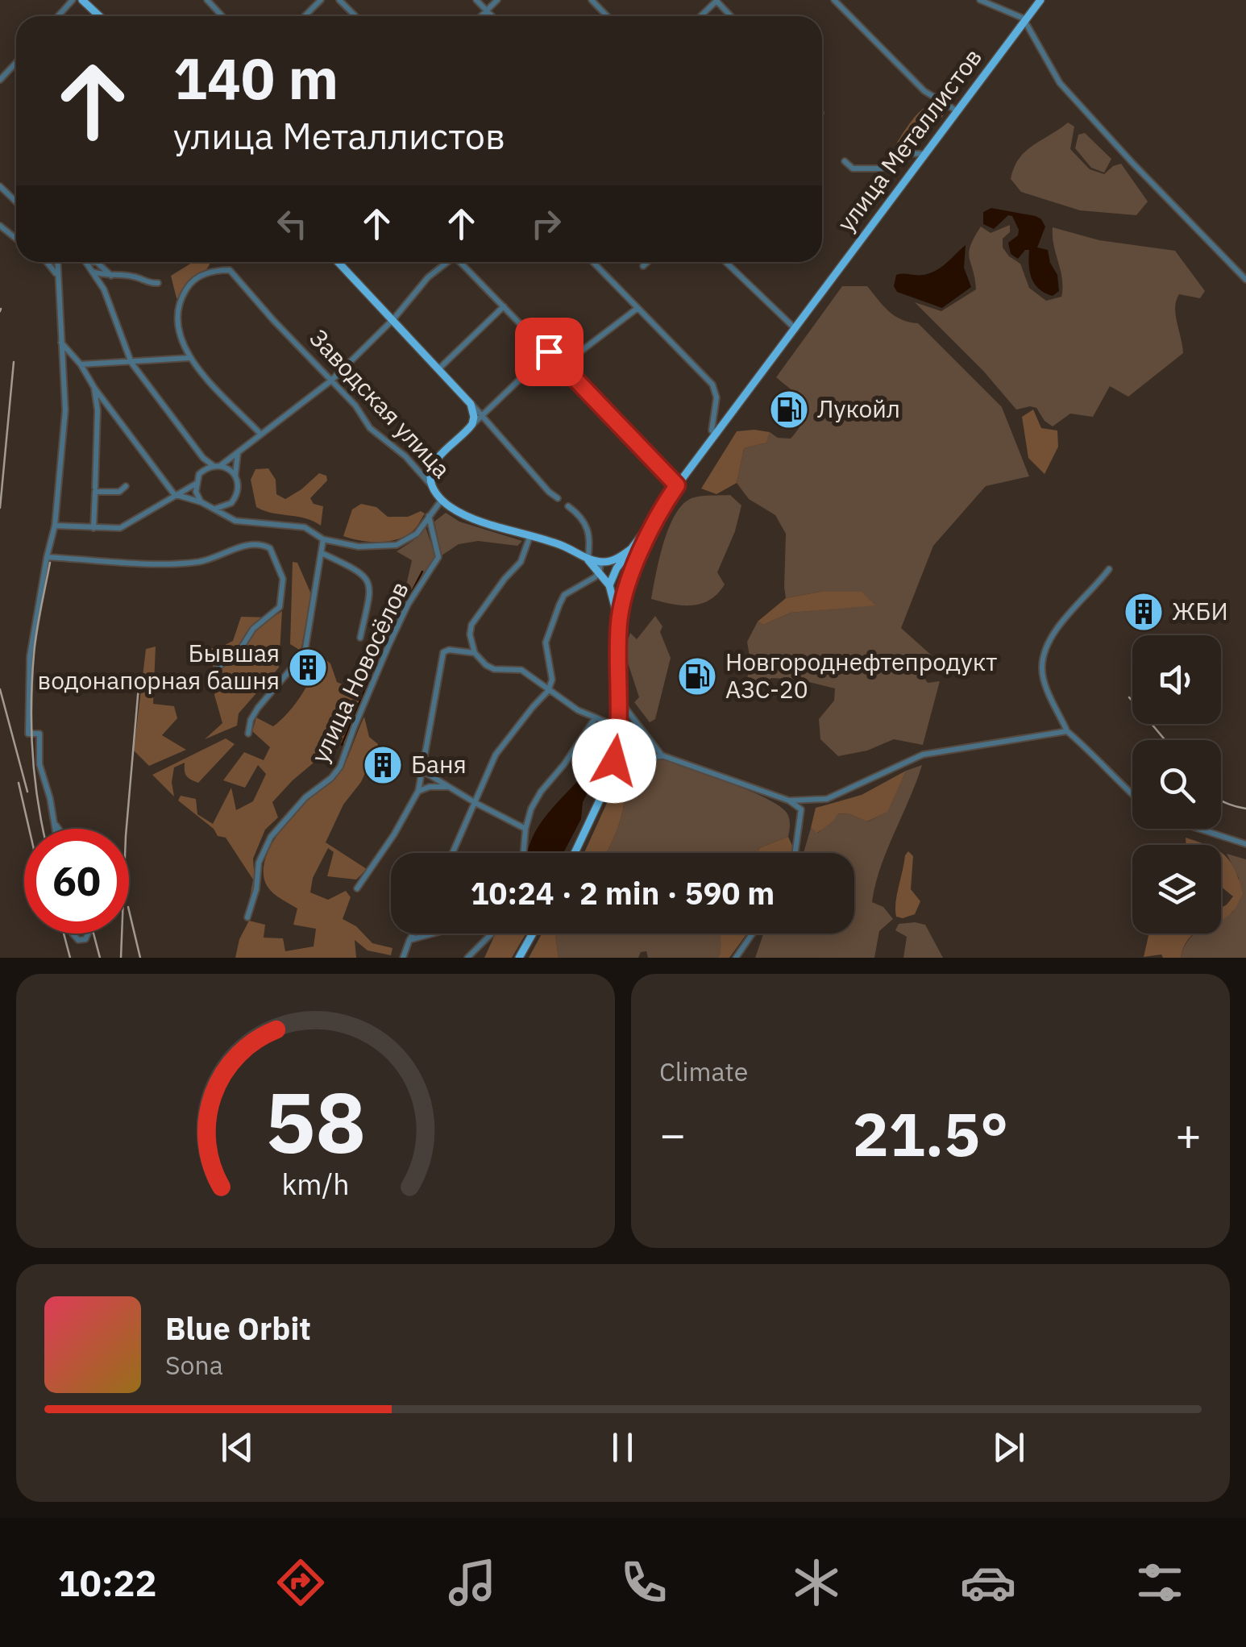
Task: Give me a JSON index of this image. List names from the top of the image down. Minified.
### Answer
{"streets":{"main road":["улица Металлистов","Заводская улица"],"street":["улица Новосёлов"]},"places":{"fuel station":["Лукойл","Новгороднефтепродукт АЗС-20"],"building":["ЖБИ","Бывшая водонапорная башня","Баня"]},"page":{"turn":["140 m","улица Металлистов"],"limit":"60","trip":"10:24 · 2 min · 590 m","tile":"Climate","heat":["−","21.5°","+"],"song":["Blue Orbit","Sona"],"tabs":"10:22","gauge":["58","km/h"]}}
